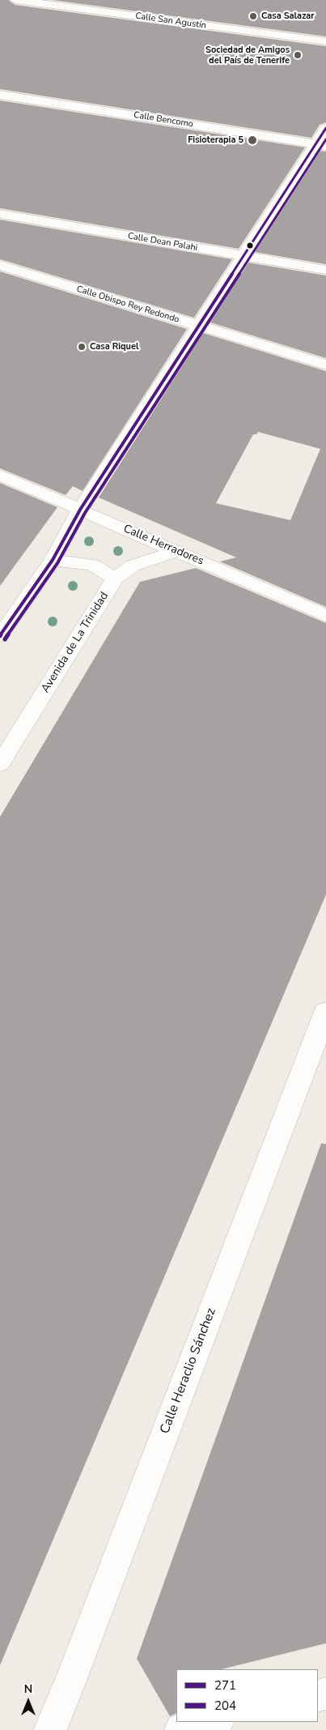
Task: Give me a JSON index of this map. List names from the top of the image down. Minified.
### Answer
{"streets":{"street":["Calle San Agustín","Calle Bencomo","Calle Dean Palahi","Calle Obispo Rey Redondo","Calle Herradores","Avenida de La Trinidad","Calle Heraclio Sánchez"]},"crossings":[["Calle Herradores","Avenida de La Trinidad"]],"places":["Casa Salazar","Sociedad de Amigos del País de Tenerife","Fisioterapia 5","Casa Riquel"],"lines":["transit line 271","transit line 204"],"legend":["271","204"],"north":"top"}
